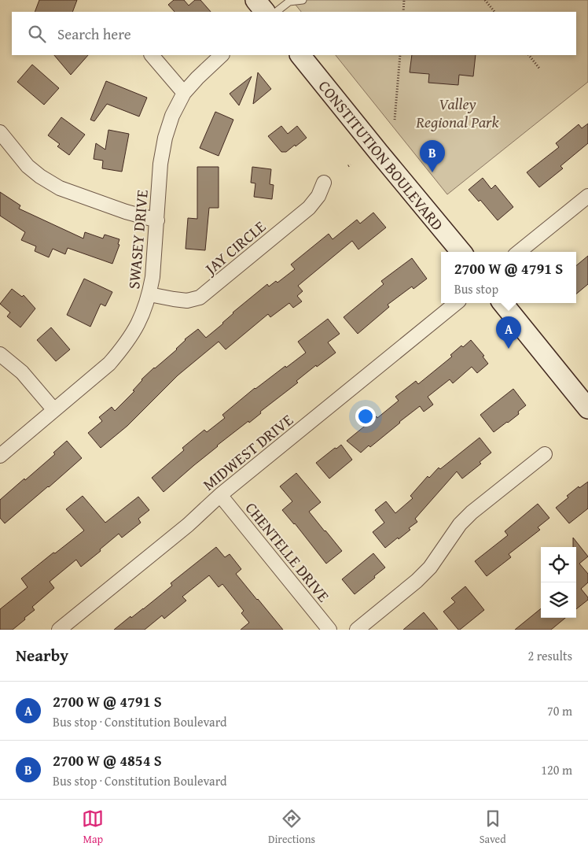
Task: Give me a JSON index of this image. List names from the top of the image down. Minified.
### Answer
{"streets":{"main road":["CONSTITUTION BOULEVARD"],"street":["SWASEY DRIVE","JAY CIRCLE","MIDWEST DRIVE","CHENTELLE DRIVE"]},"crossings":[["SWASEY DRIVE","JAY CIRCLE"],["MIDWEST DRIVE","CHENTELLE DRIVE"]],"parks":["Valley Regional Park"],"page":{"search":"Search here","pins":["B","A"],"popup":["2700 W @ 4791 S","Bus stop"],"heading":["Nearby","2 results"],"list":[{"mark":"A","name":"2700 W @ 4791 S","note":"Bus stop · Constitution Boulevard","value":"70 m"},{"mark":"B","name":"2700 W @ 4854 S","note":"Bus stop · Constitution Boulevard","value":"120 m"}],"nav":["Map","Directions","Saved"]}}
